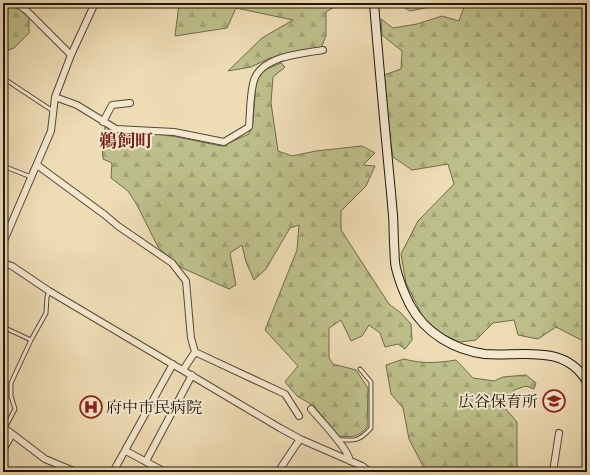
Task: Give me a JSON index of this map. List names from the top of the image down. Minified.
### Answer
{"districts":["鵜飼町"],"places":{"school or university":["広谷保育所"],"hospital":["府中市民病院"]}}
